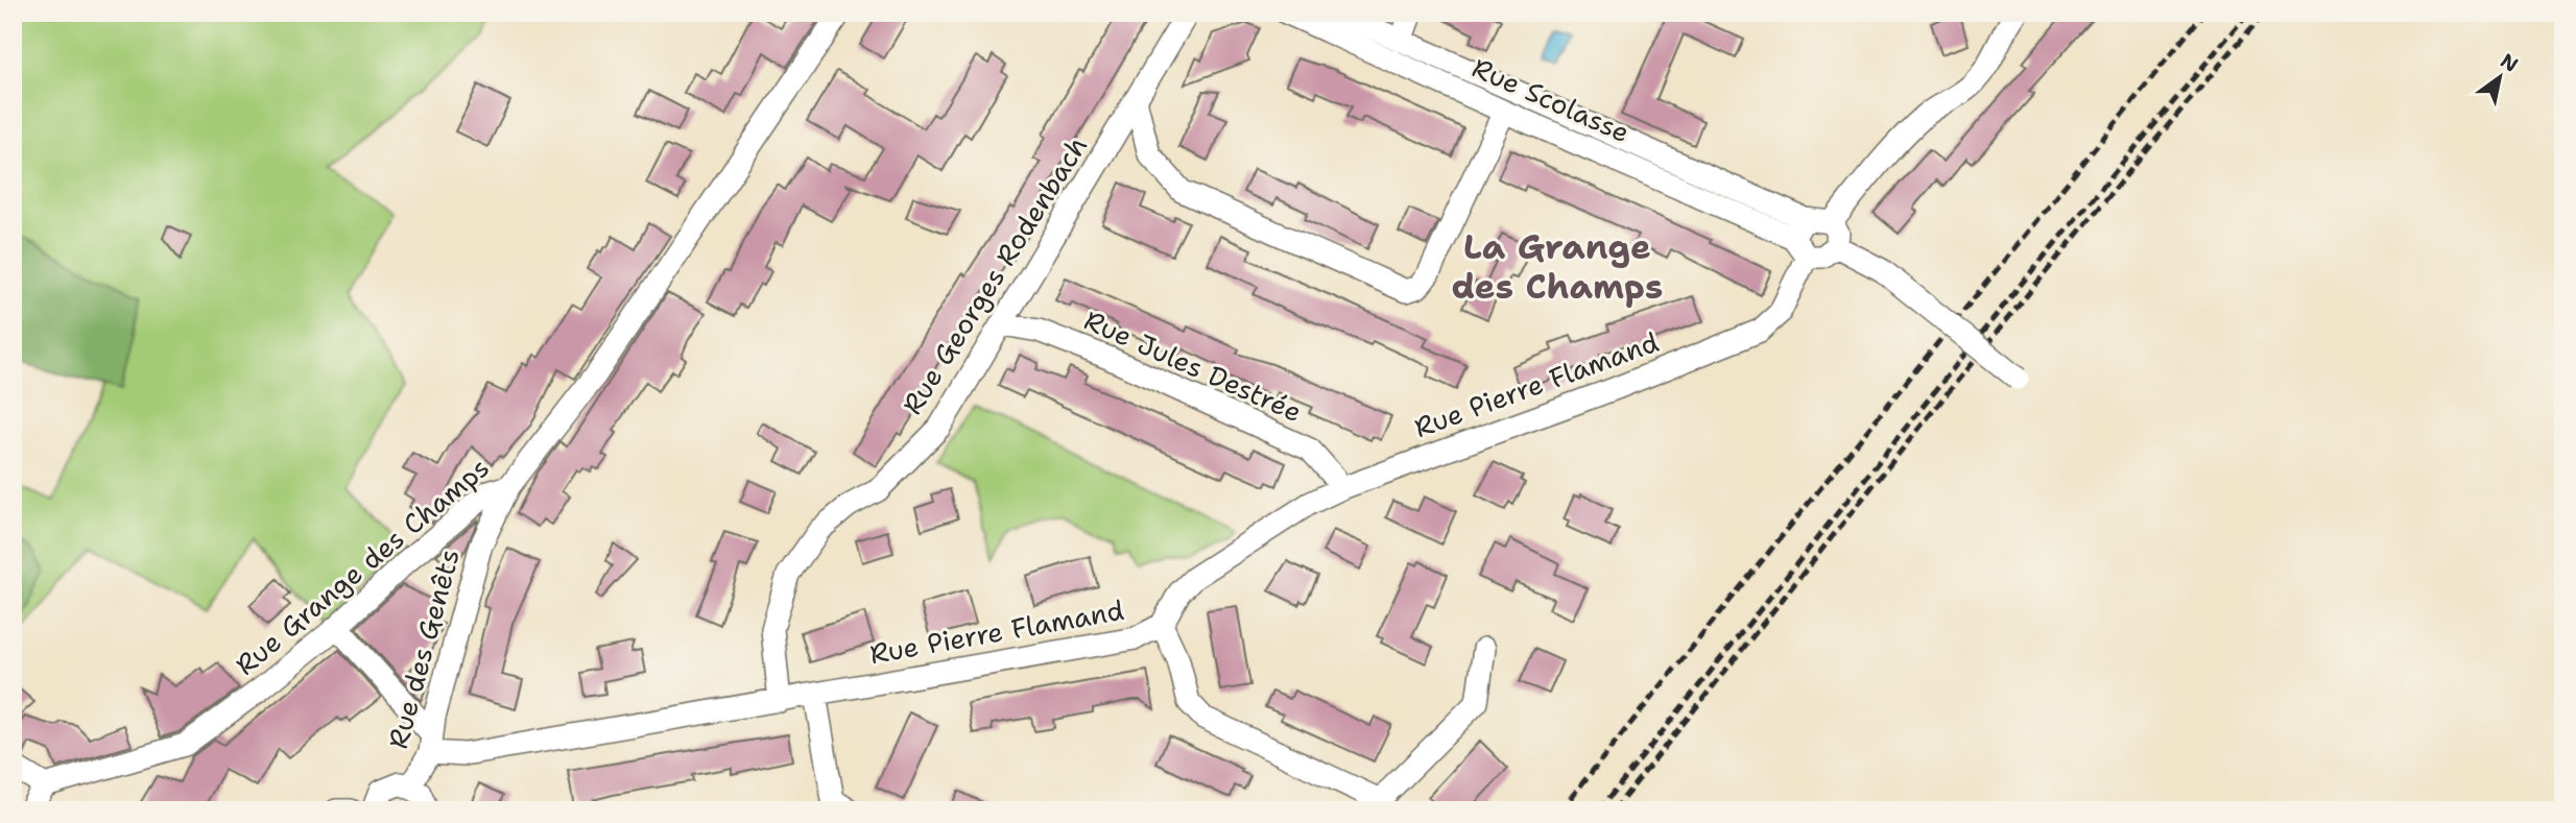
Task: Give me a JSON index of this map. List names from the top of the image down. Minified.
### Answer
{"streets":{"street":["Rue Scolasse","Rue Georges Rodenbach","Rue Jules Destrée","Rue Pierre Flamand","Rue Grange des Champs","Rue des Genêts"]},"crossings":[["Rue Georges Rodenbach","Rue Jules Destrée"],["Rue Georges Rodenbach","Rue Pierre Flamand"],["Rue Jules Destrée","Rue Pierre Flamand"],["Rue Pierre Flamand","Rue des Genêts"],["Rue Grange des Champs","Rue des Genêts"]],"districts":["La Grange des Champs"],"north":"top right"}
